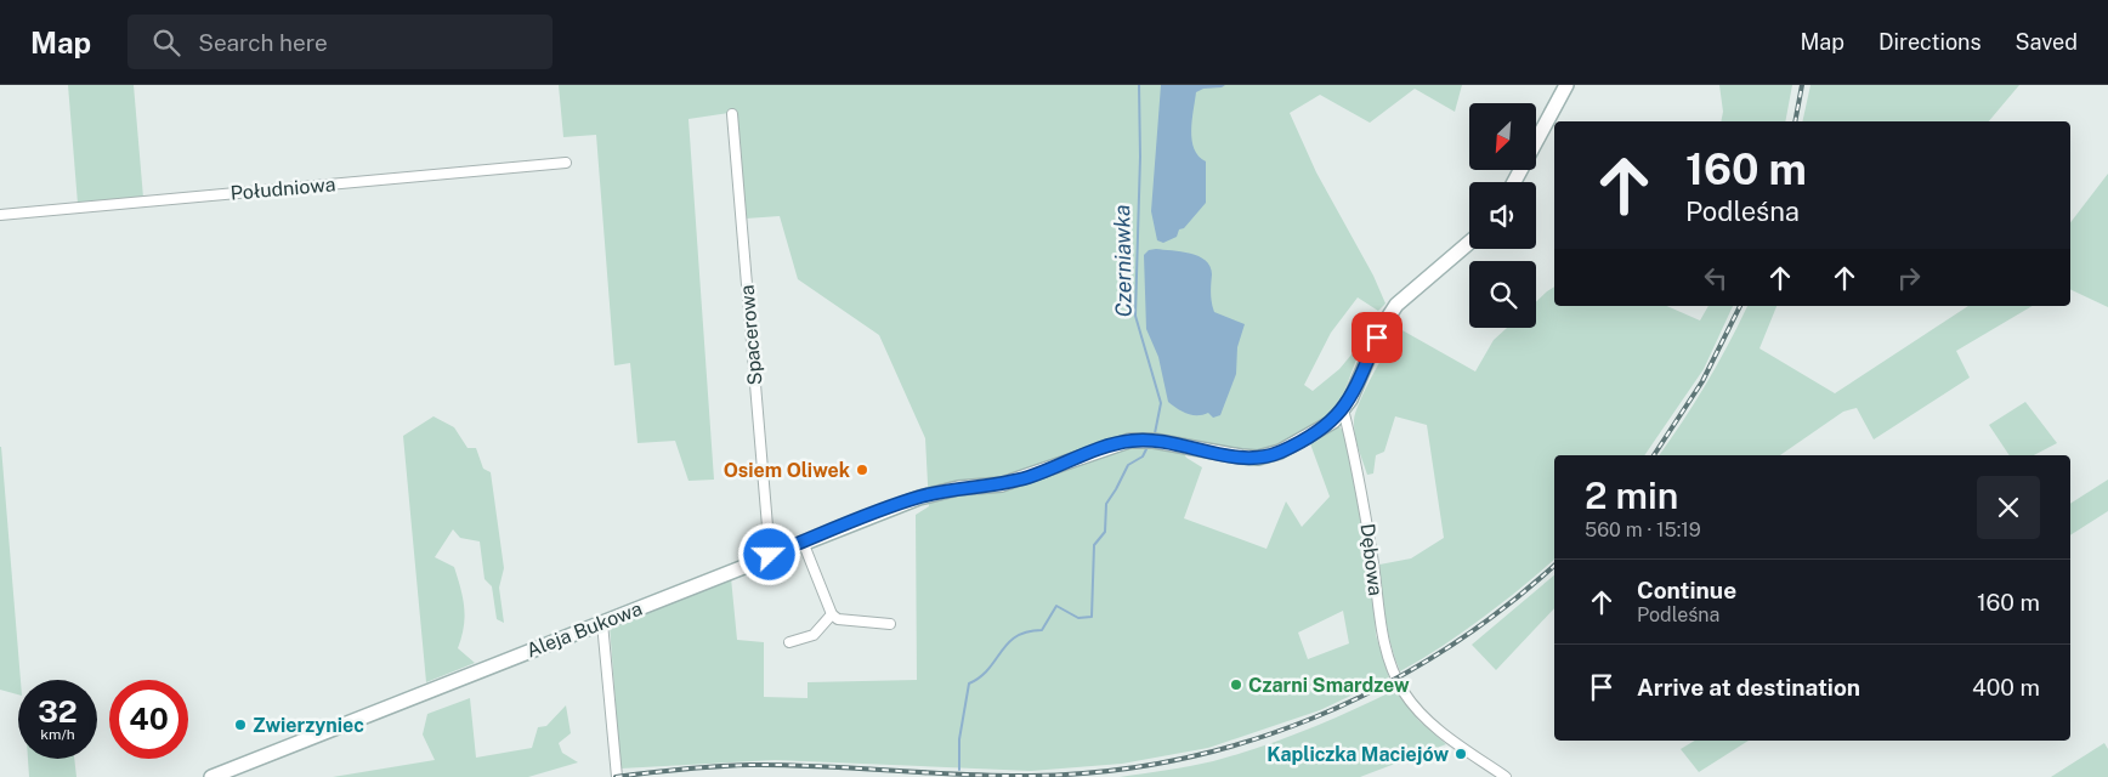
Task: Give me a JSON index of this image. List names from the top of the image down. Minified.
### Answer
{"streets":{"street":["Południowa","Spacerowa","Dębowa","Aleja Bukowa"]},"crossings":[["Spacerowa","Aleja Bukowa"],["Dębowa","Aleja Bukowa"]],"water":["Czerniawka"],"places":["Osiem Oliwek","Czarni Smardzew","Zwierzyniec","Kapliczka Maciejów"],"north":"bottom left","page":{"header":"Map","search":"Search here","nav":["Map","Directions","Saved"],"turn":["160 m","Podleśna"],"heading":["2 min","560 m · 15:19"],"list":[{"name":"Continue","note":"Podleśna","value":"160 m"},{"name":"Arrive at destination","value":"400 m"}],"speed":"32 km/h","limit":"40"}}
